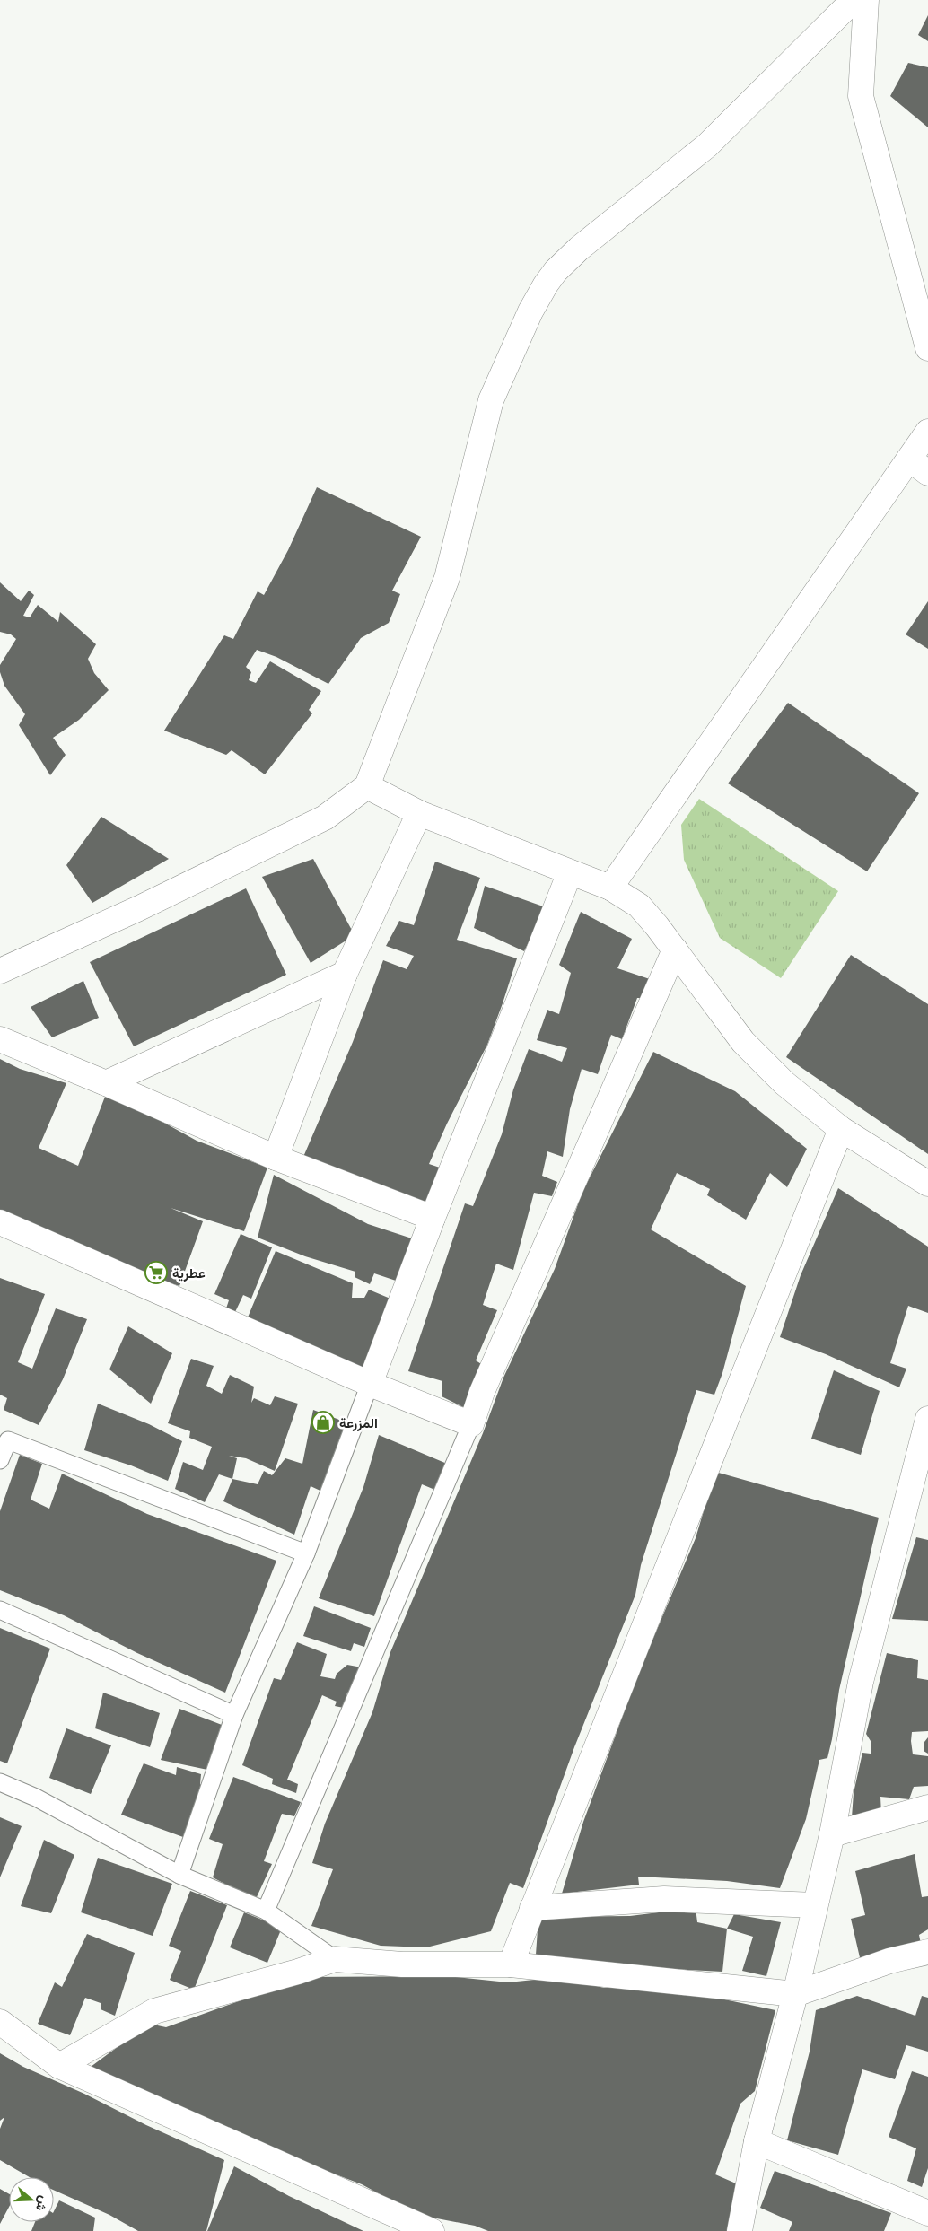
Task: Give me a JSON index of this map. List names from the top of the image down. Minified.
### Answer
{"places":{"supermarket":["عطرية"],"shop":["المزرعة"]},"north":"right"}
